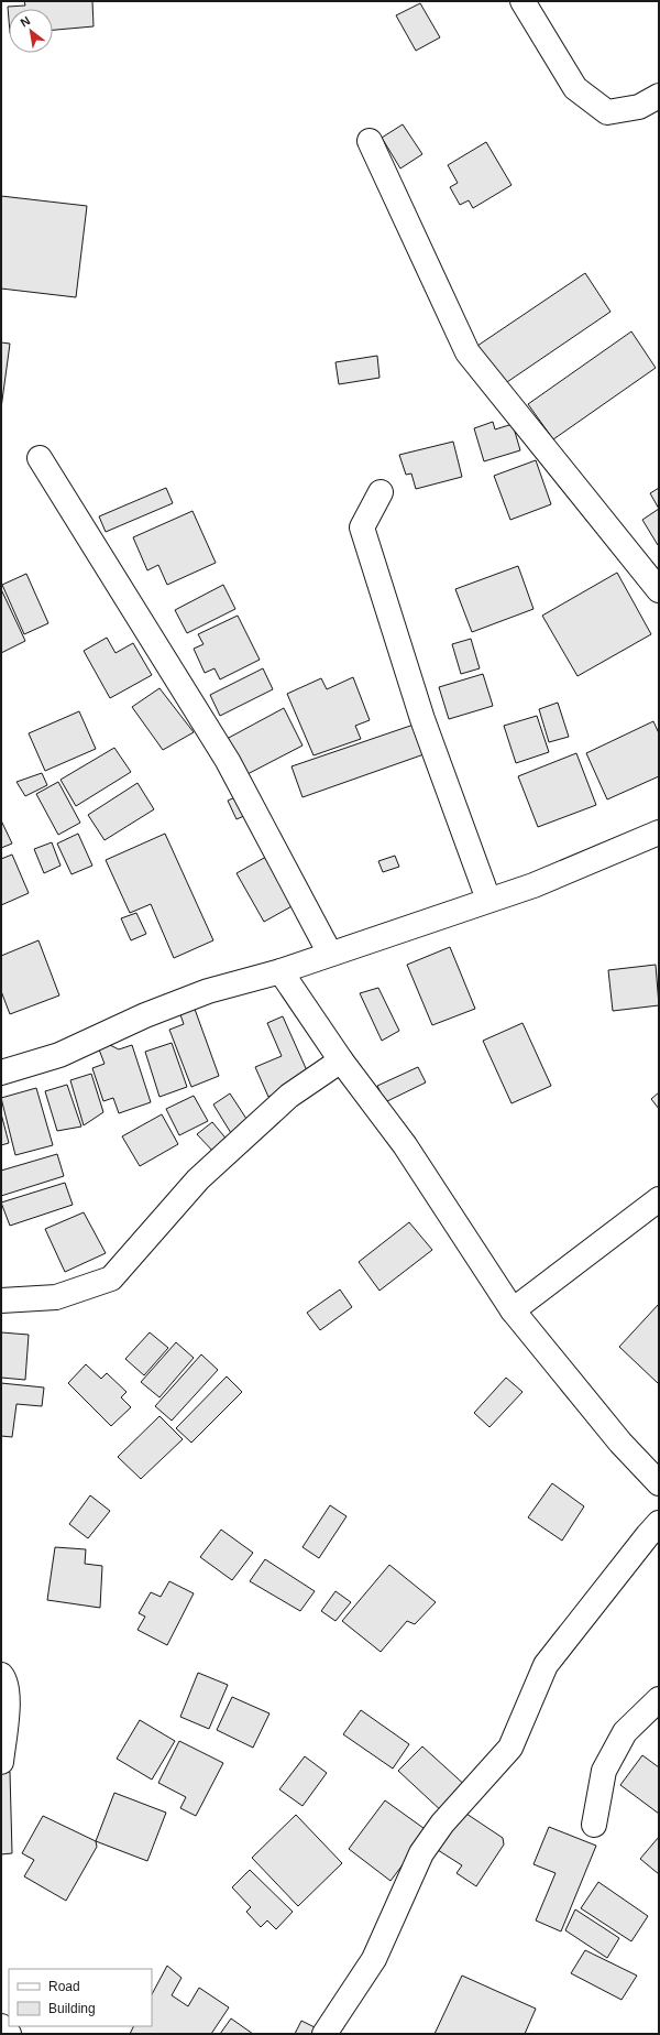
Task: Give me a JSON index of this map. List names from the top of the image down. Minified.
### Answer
{"legend":["Road","Building"],"north":"top left"}
